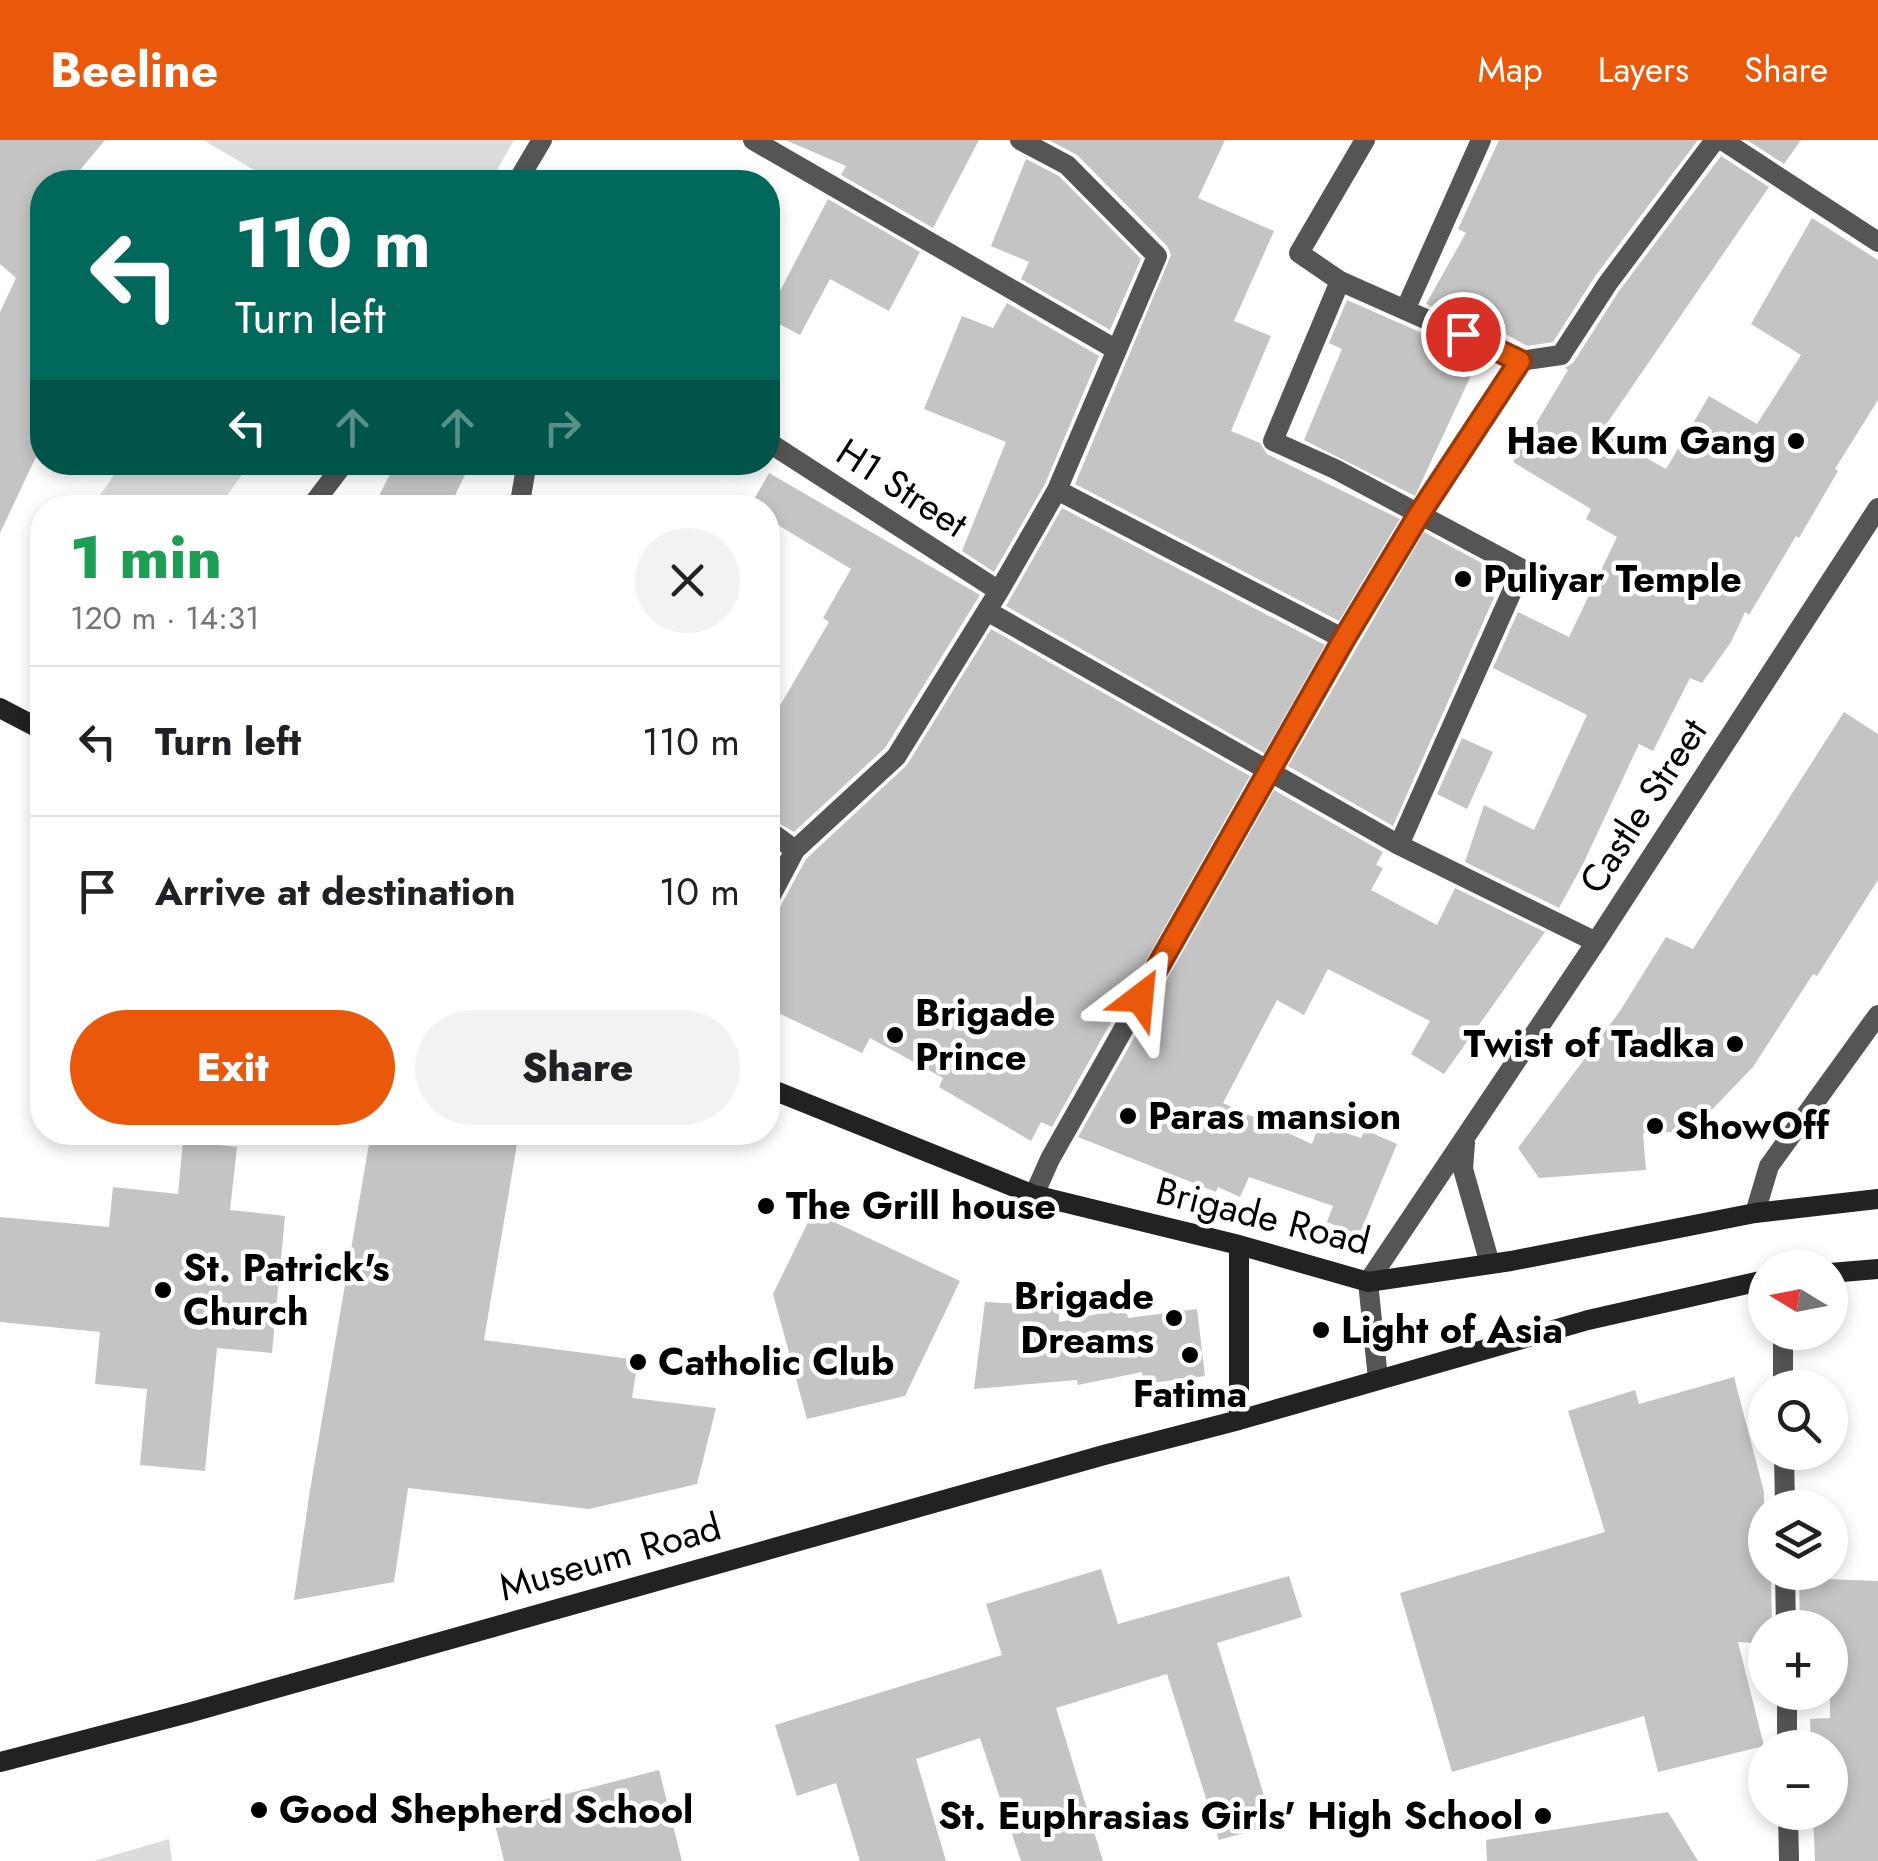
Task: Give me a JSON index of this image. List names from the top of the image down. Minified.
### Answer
{"streets":{"main road":["Brigade Road","Museum Road"],"street":["H1 Street","Castle Street"]},"crossings":[["Castle Street","Brigade Road"]],"places":["Hae Kum Gang","Puliyar Temple","Brigade Prince","Twist of Tadka","Paras mansion","ShowOff","The Grill house","St. Patrick's Church","Brigade Dreams","Light of Asia","Fatima","Catholic Club","Good Shepherd School","St. Euphrasias Girls' High School"],"north":"left","page":{"header":"Beeline","nav":["Map","Layers","Share"],"turn":["110 m","Turn left"],"heading":["1 min","120 m · 14:31"],"list":[{"name":"Turn left","value":"110 m"},{"name":"Arrive at destination","value":"10 m"}],"buttons":["Exit","Share"],"map_buttons":["+","−"]}}
